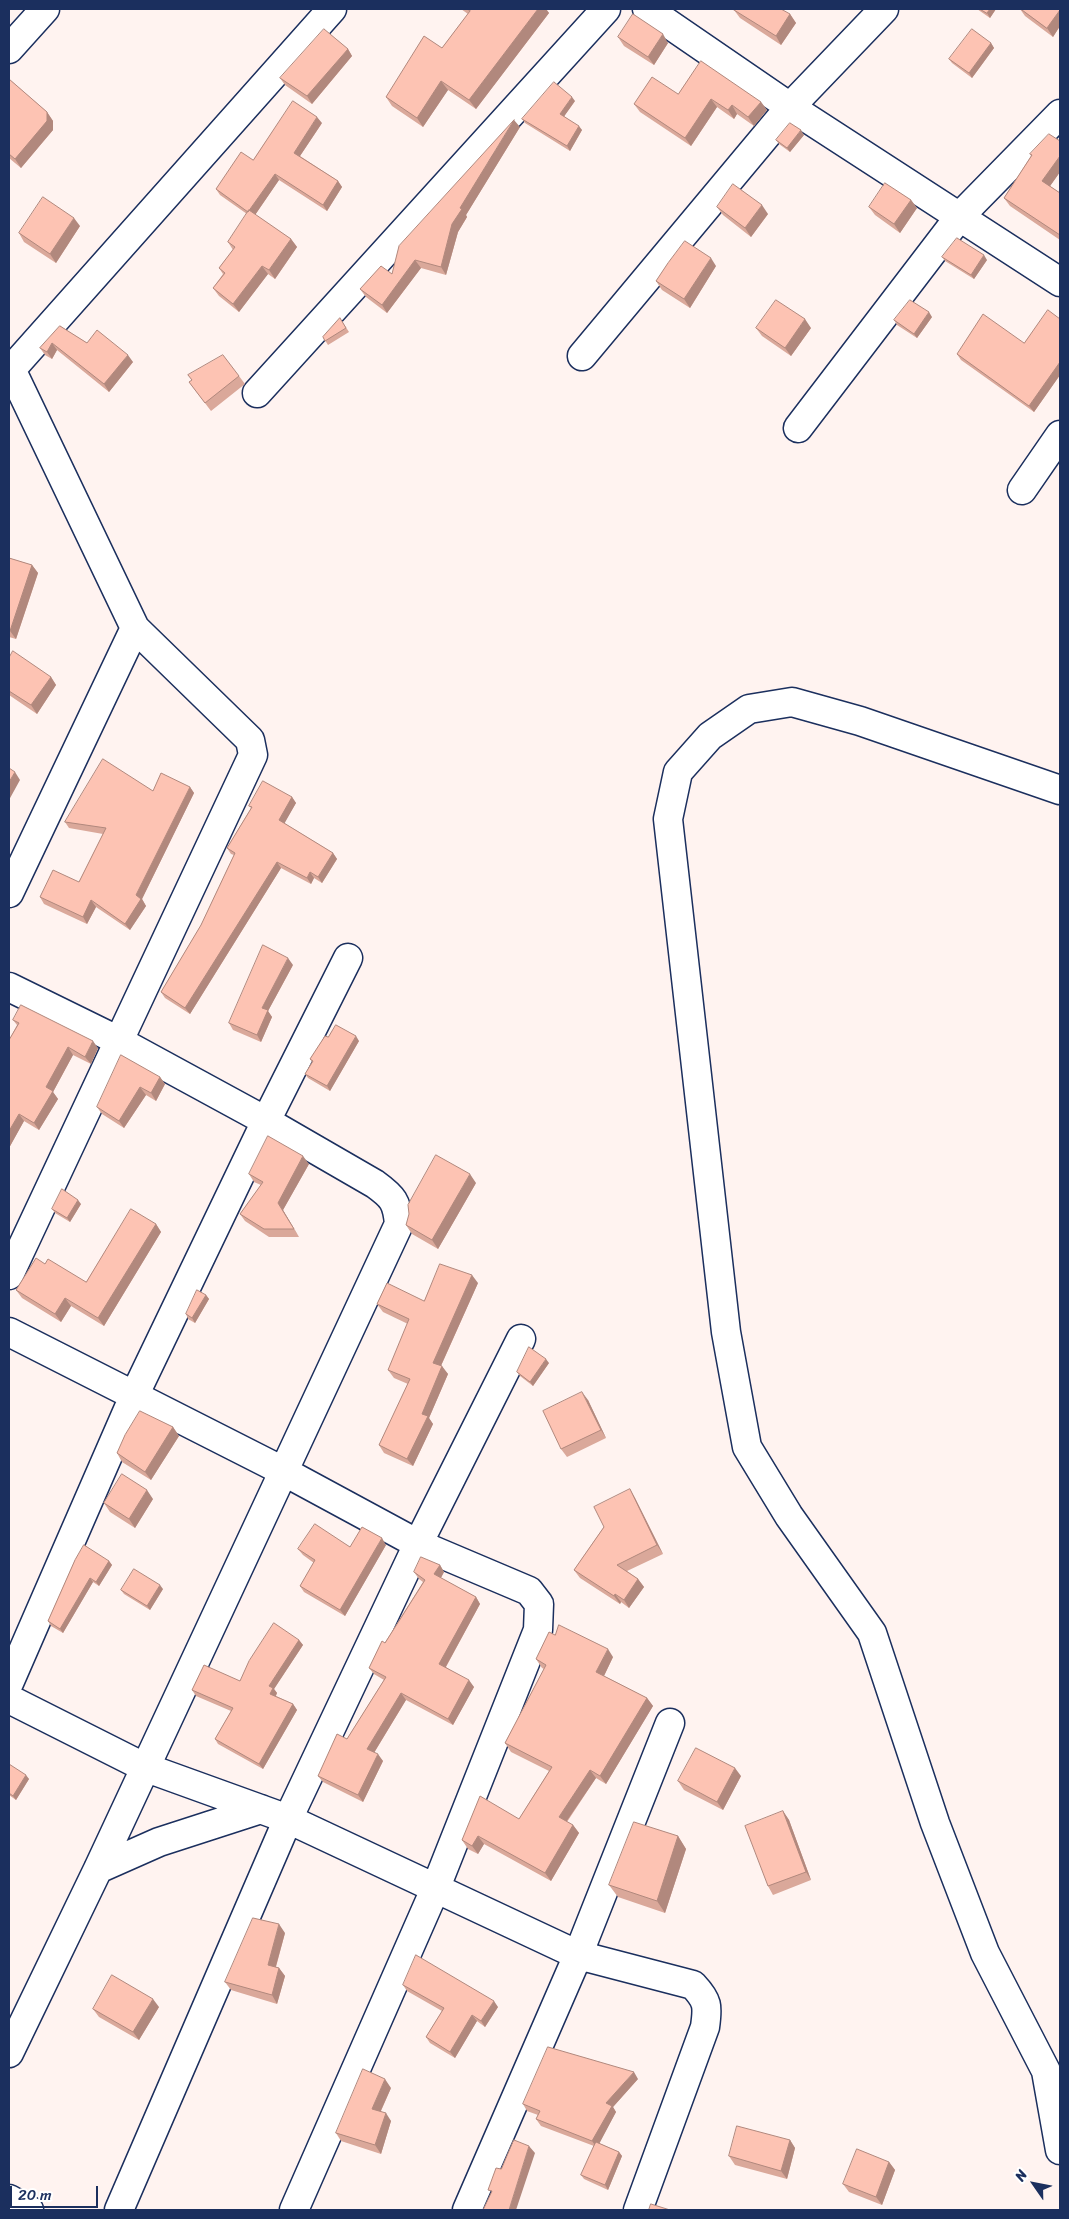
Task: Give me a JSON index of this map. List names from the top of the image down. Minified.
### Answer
{"scale_bar":"20 m","north":"top left"}
